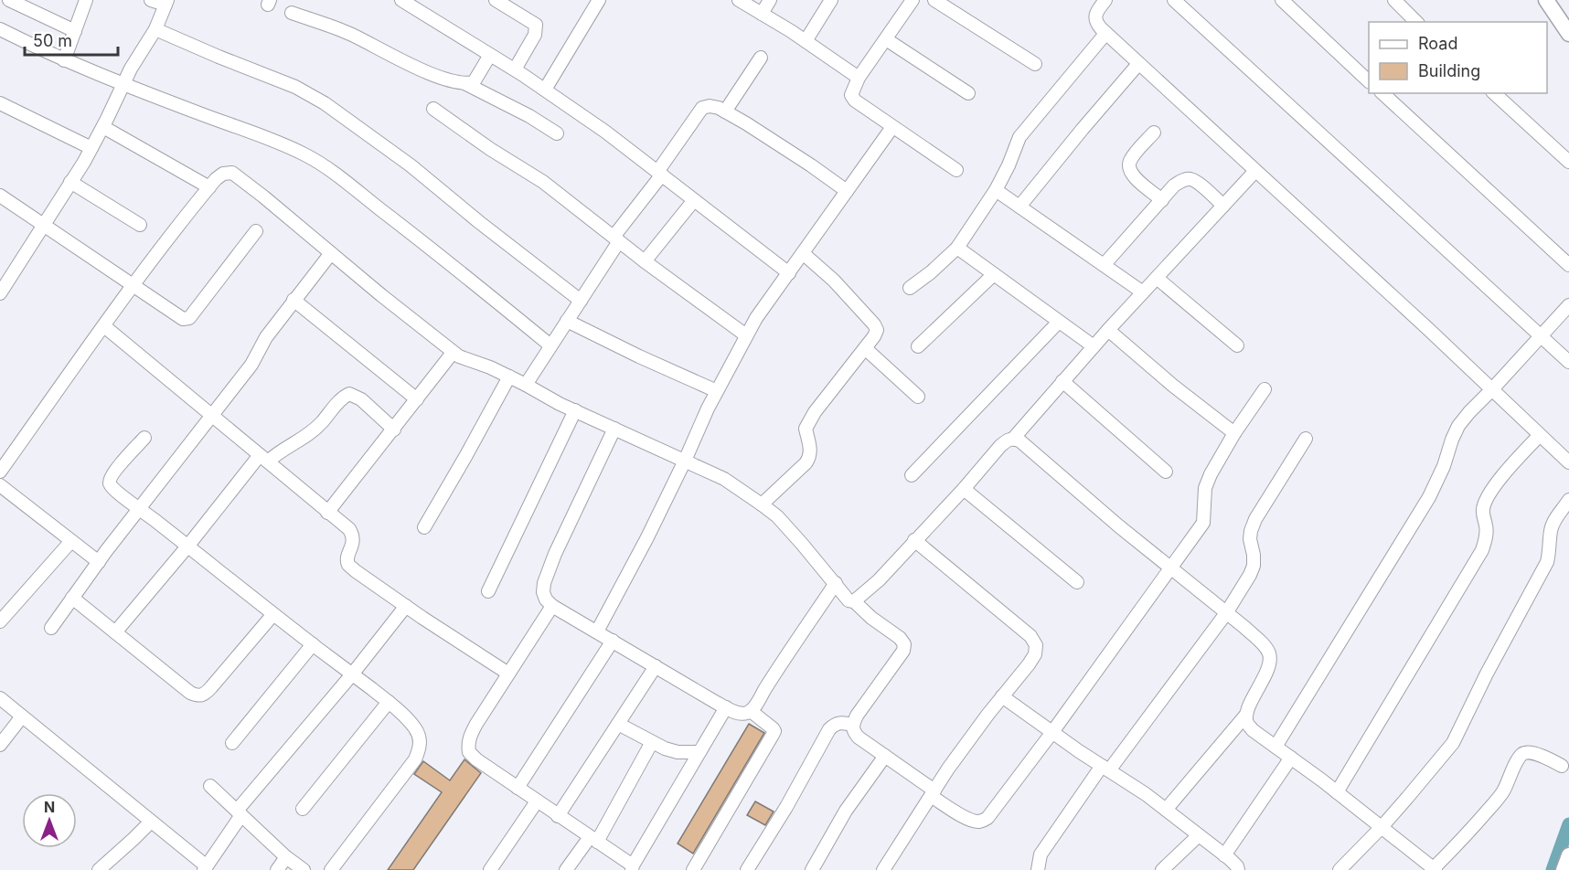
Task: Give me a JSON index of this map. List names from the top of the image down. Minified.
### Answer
{"legend":["Road","Building"],"scale_bar":"50 m","north":"top"}
